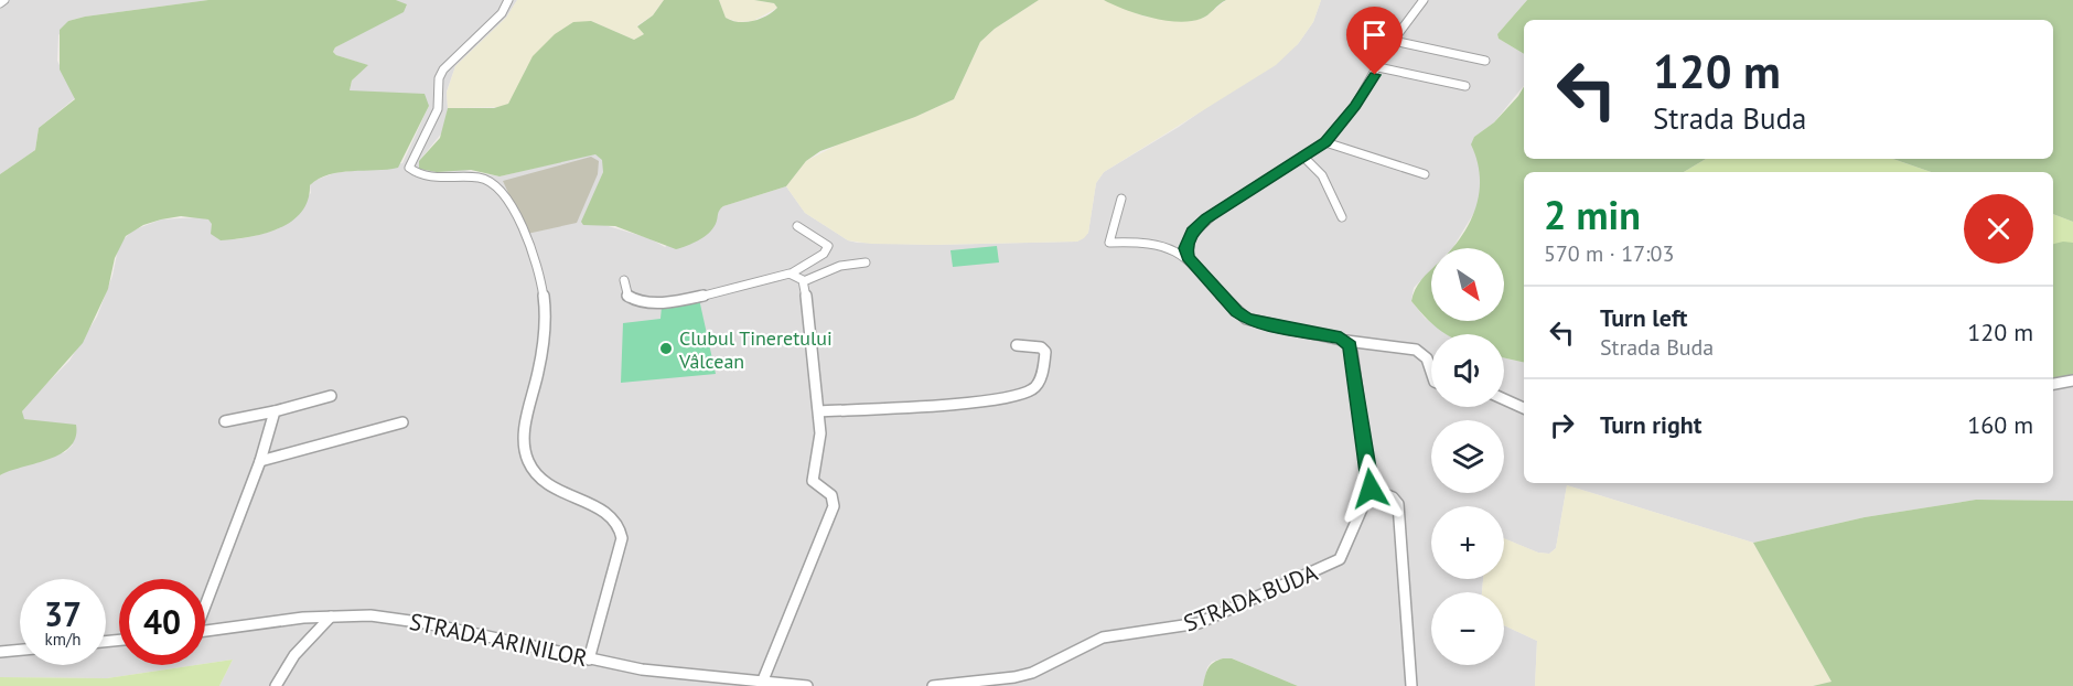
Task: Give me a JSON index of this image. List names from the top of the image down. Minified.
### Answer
{"streets":{"street":["STRADA BUDA","STRADA ARINILOR"]},"places":["Clubul Tineretului Vâlcean"],"north":"bottom right","page":{"turn":["120 m","Strada Buda"],"heading":["2 min","570 m · 17:03"],"map_buttons":["+","−"],"list":[{"name":"Turn left","note":"Strada Buda","value":"120 m"},{"name":"Turn right","value":"160 m"}],"speed":"37 km/h","limit":"40"}}
